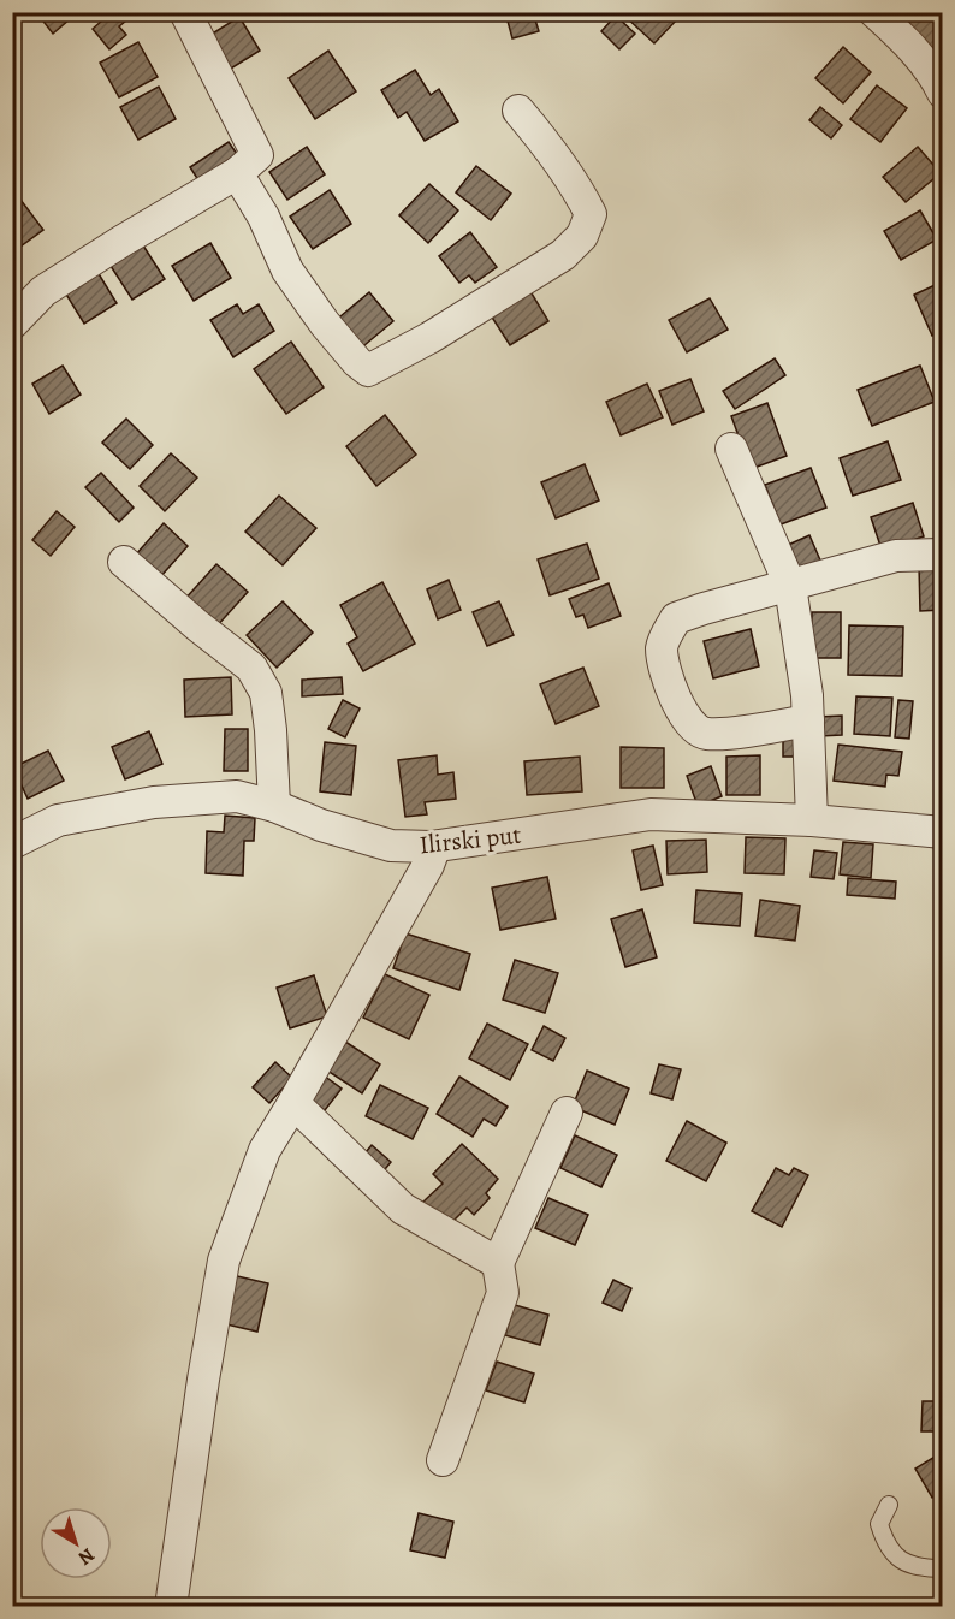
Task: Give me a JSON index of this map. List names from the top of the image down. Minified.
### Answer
{"streets":{"street":["Ilirski put"]},"north":"bottom right"}
